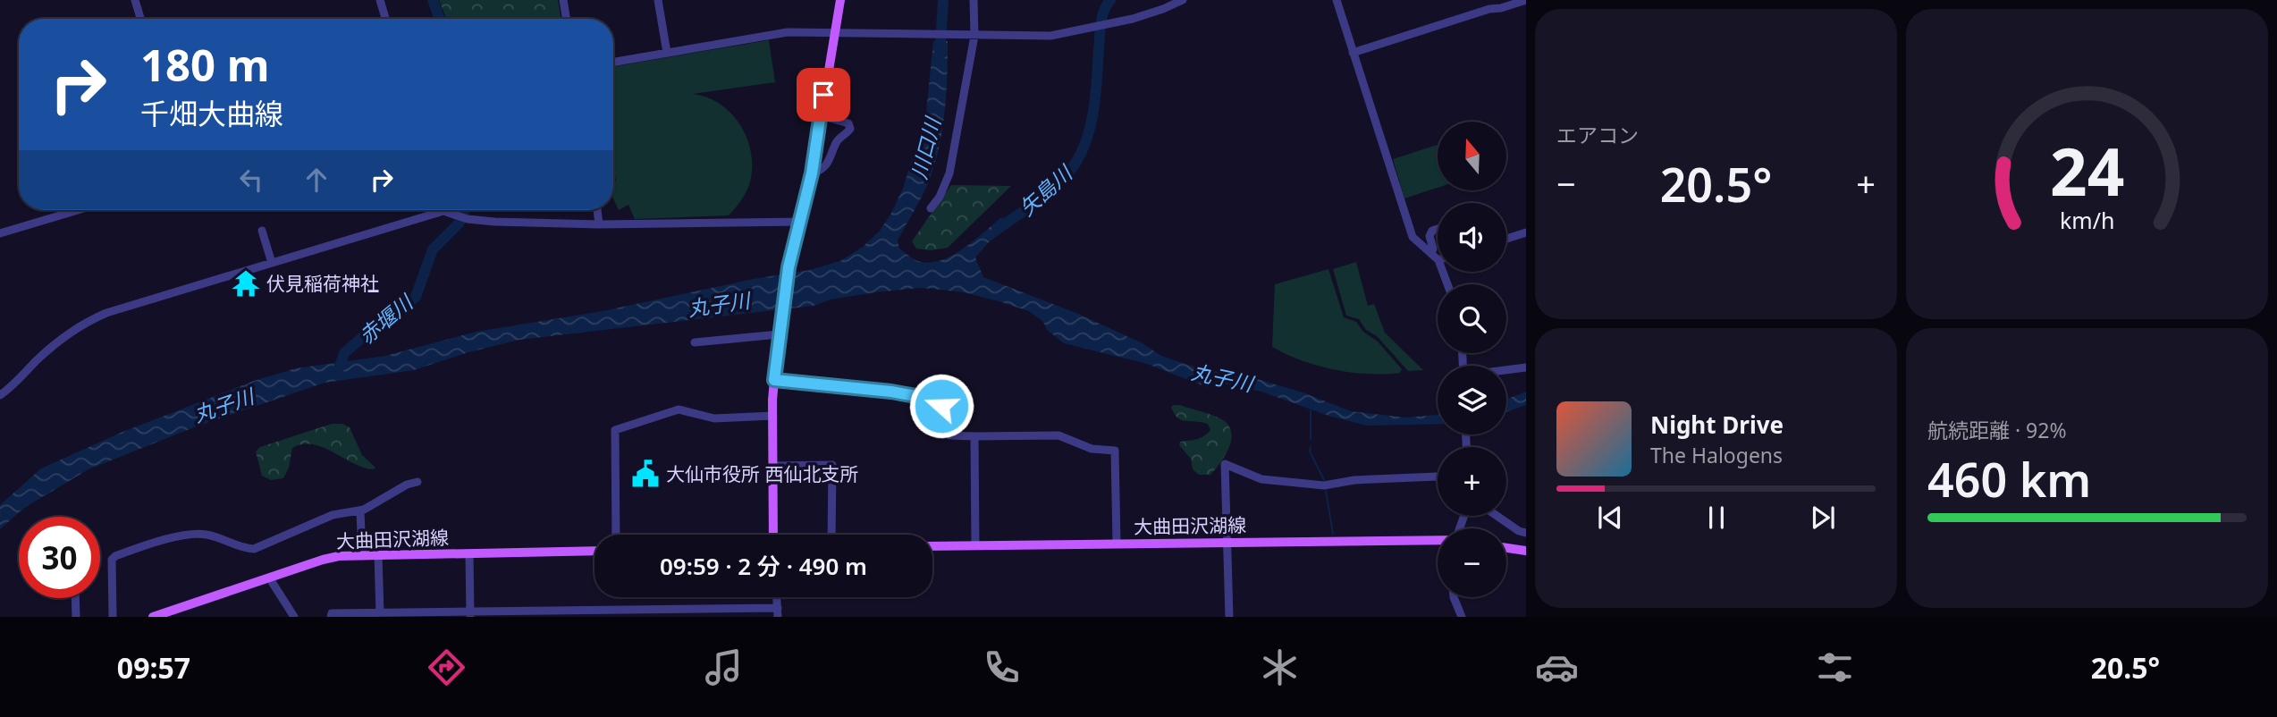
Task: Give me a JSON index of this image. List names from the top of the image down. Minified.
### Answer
{"streets":{"main road":["大曲田沢湖線"]},"water":["川口川","矢島川","丸子川","赤堰川"],"places":{"temple":["伏見稲荷神社"],"public building":["大仙市役所 西仙北支所"]},"north":"top","page":{"tile":["エアコン",["航続距離 · 92%","460 km"]],"turn":["180 m","千畑大曲線"],"map_buttons":["+","−"],"heat":["−","20.5°","+"],"song":["Night Drive","The Halogens"],"limit":"30","trip":"09:59 · 2 分 · 490 m","tabs":["09:57","20.5°"],"gauge":["24","km/h"]}}
